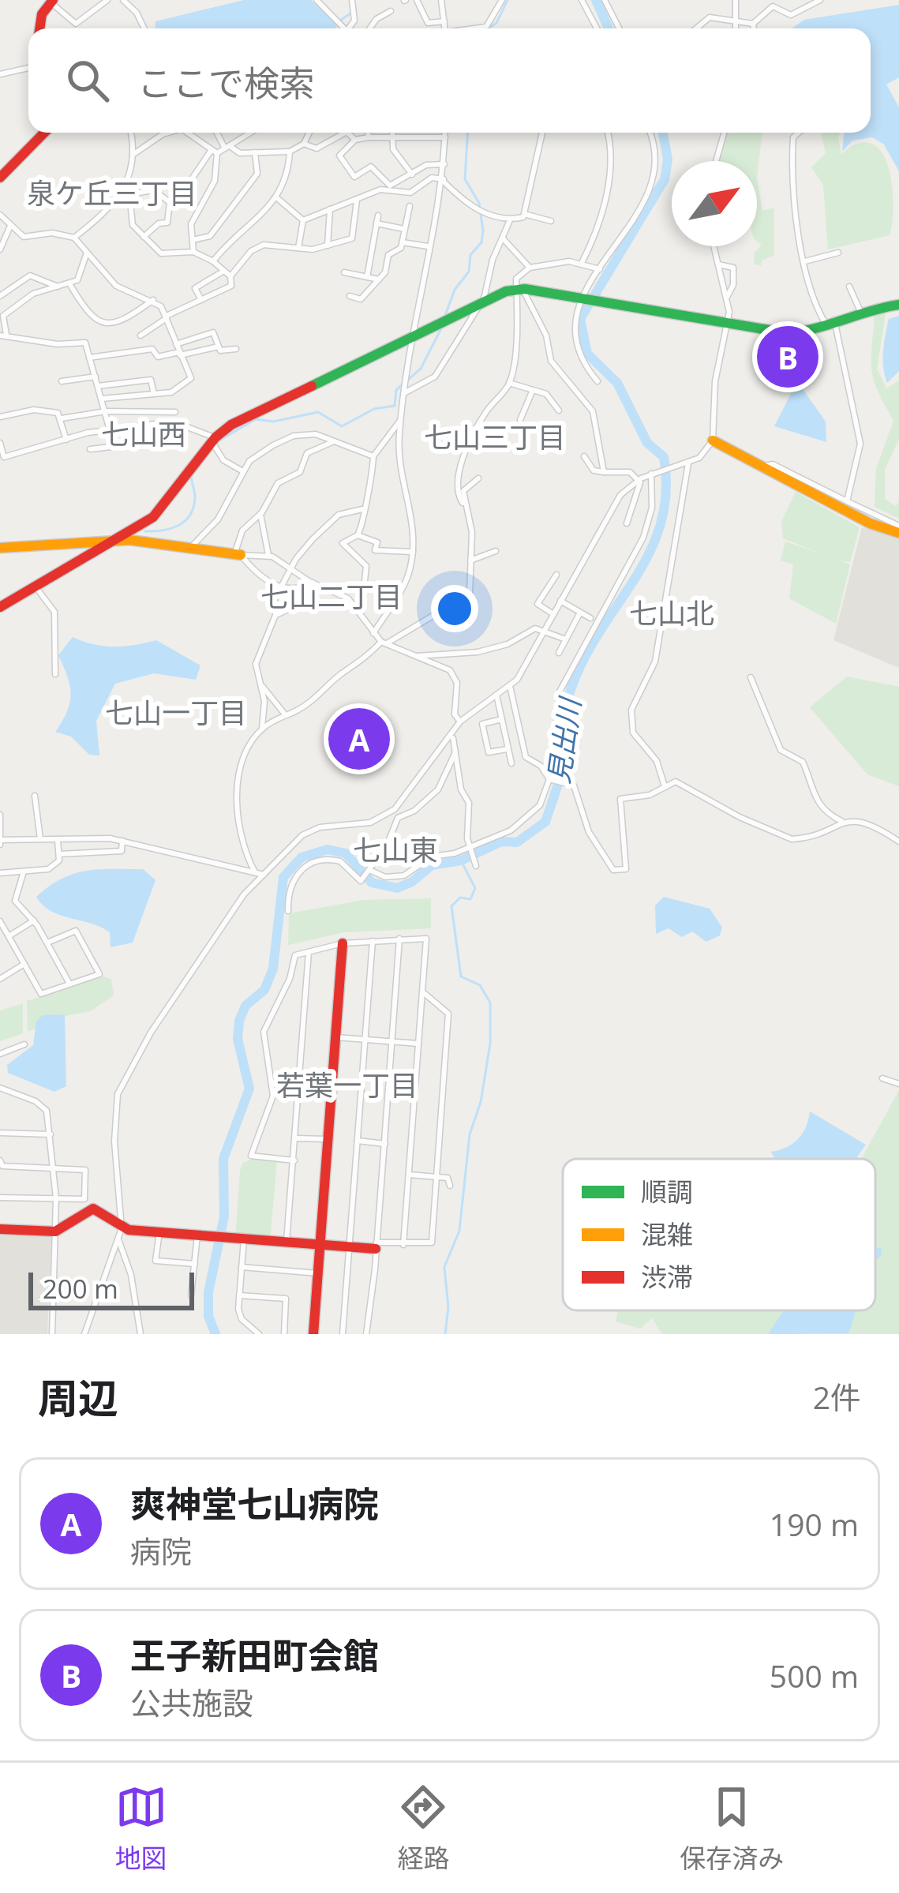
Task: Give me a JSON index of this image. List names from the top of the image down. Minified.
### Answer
{"districts":["泉ケ丘三丁目","七山西","七山三丁目","七山二丁目","七山北","七山一丁目","七山東","若葉一丁目"],"water":["見出川"],"legend":["順調","混雑","渋滞"],"scale_bar":"200 m","north":"top right","page":{"search":"ここで検索","pins":["B","A"],"scale":"200 m","heading":["周辺","2件"],"list":[{"mark":"A","name":"爽神堂七山病院","note":"病院","value":"190 m"},{"mark":"B","name":"王子新田町会館","note":"公共施設","value":"500 m"}],"nav":["地図","経路","保存済み"]}}
